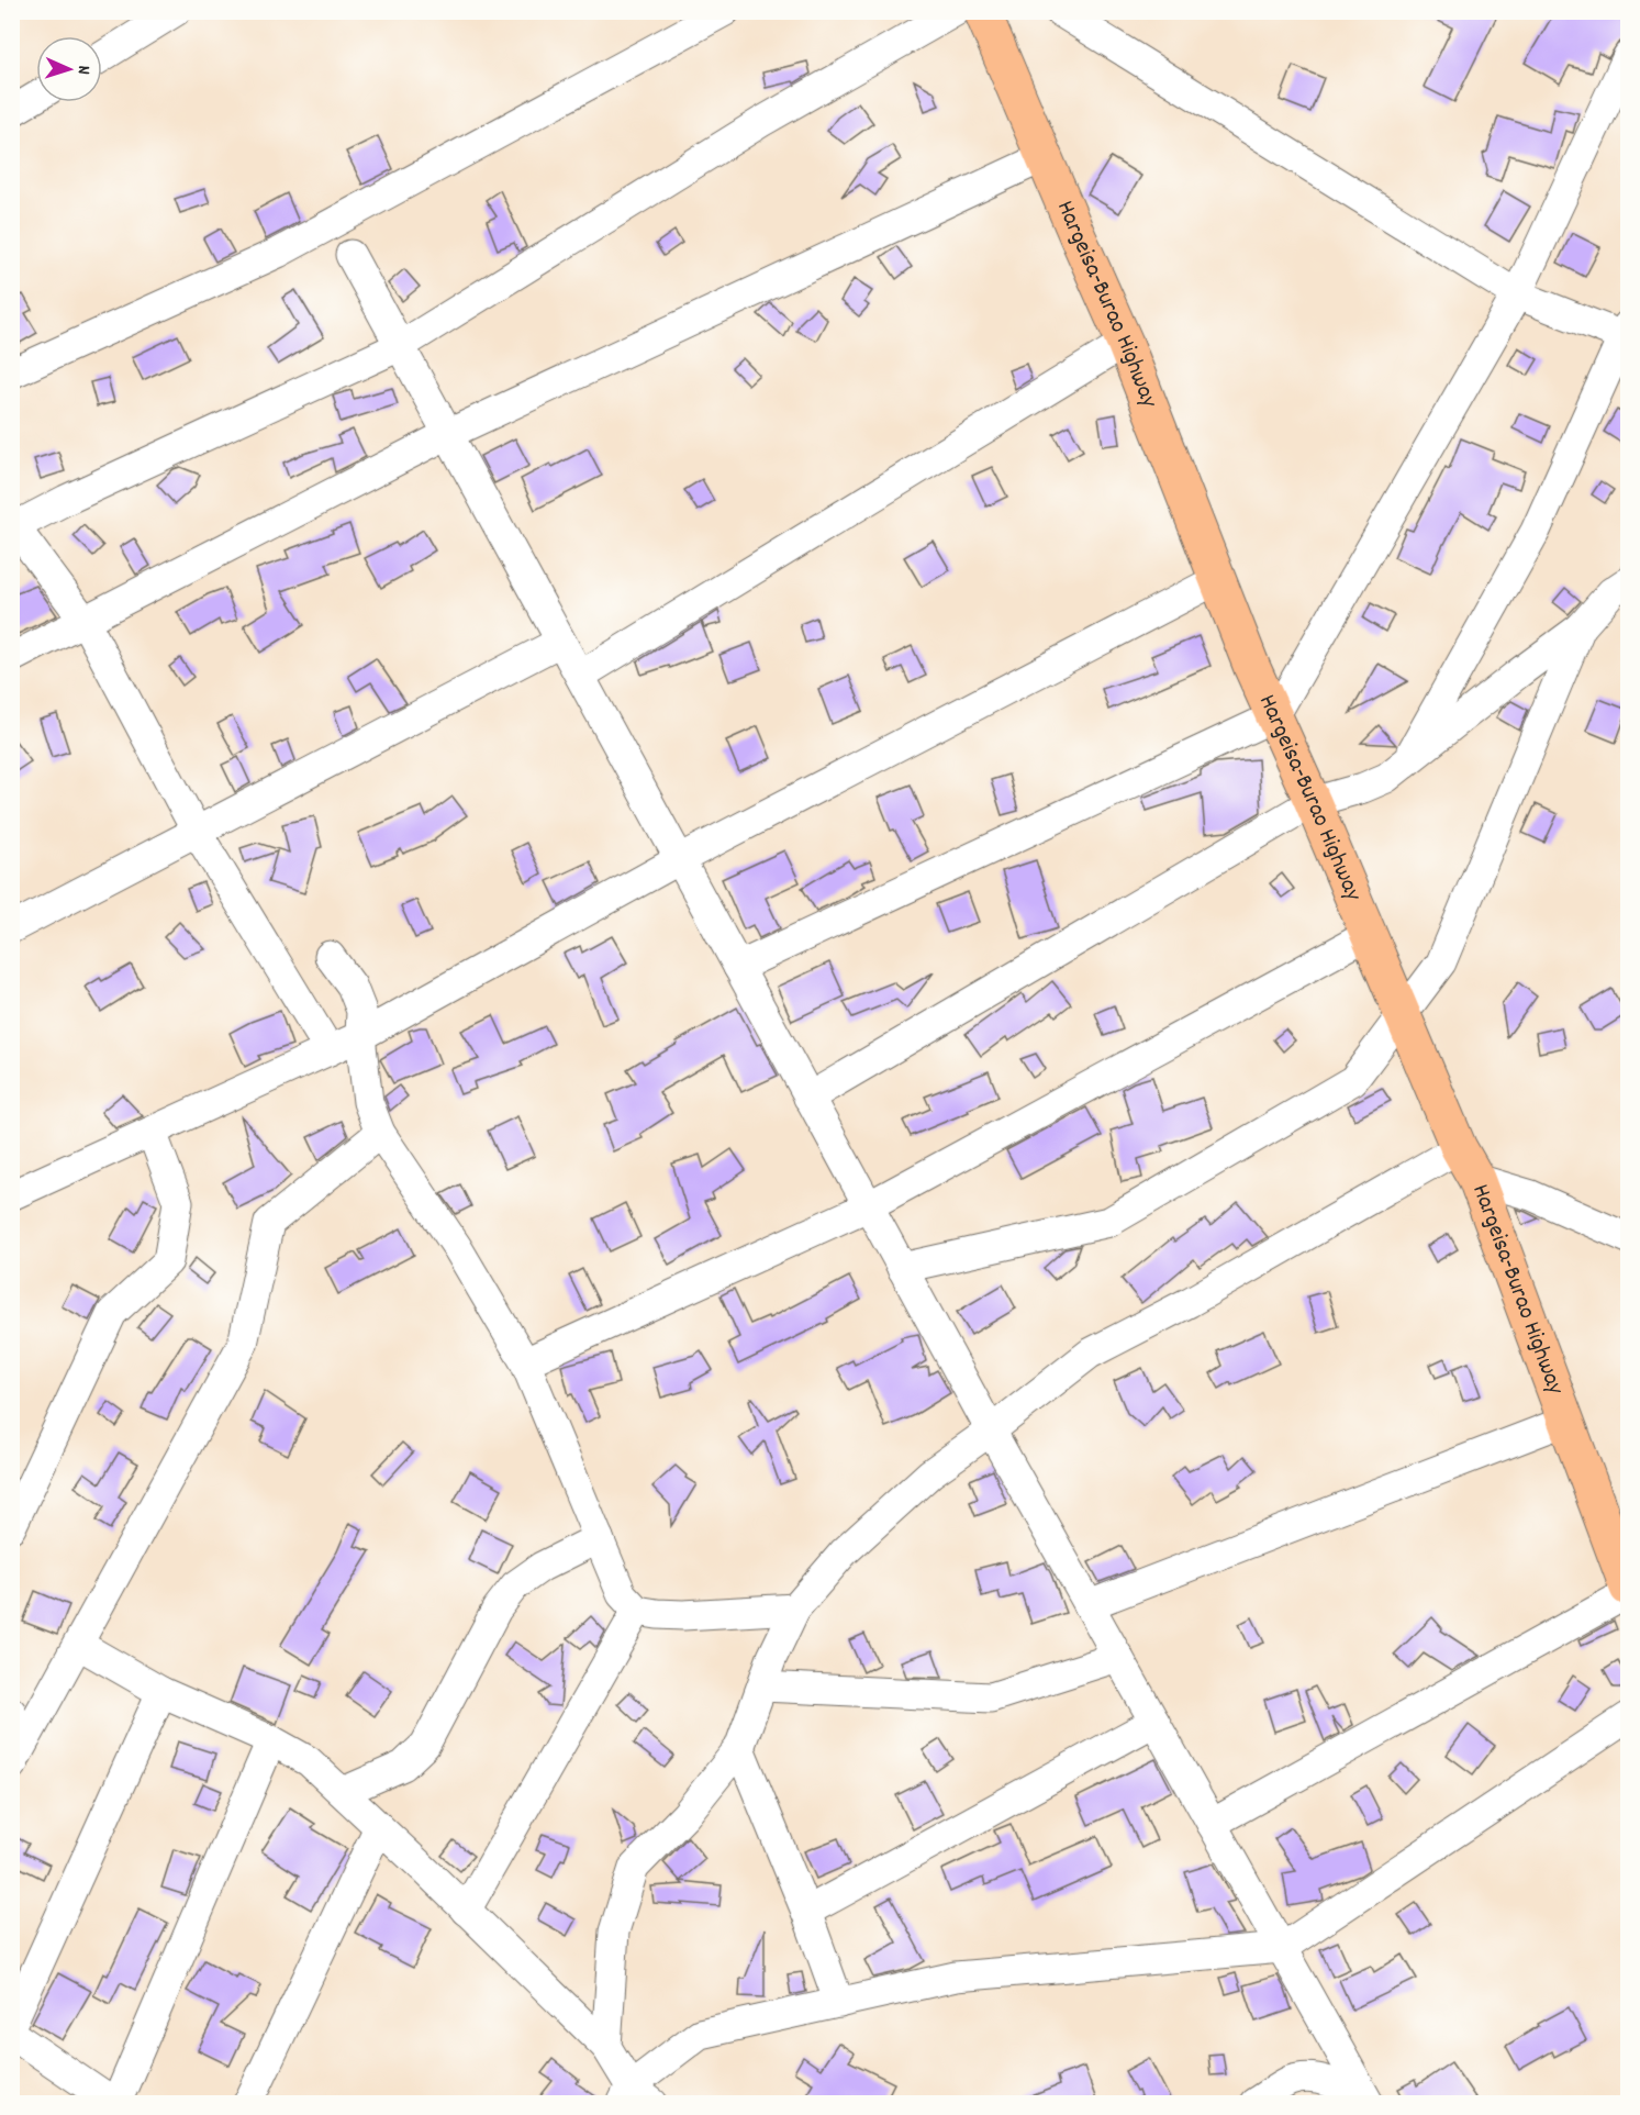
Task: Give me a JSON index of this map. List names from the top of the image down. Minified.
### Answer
{"streets":{"highway":["Hargeisa-Burao Highway"]},"north":"right"}
